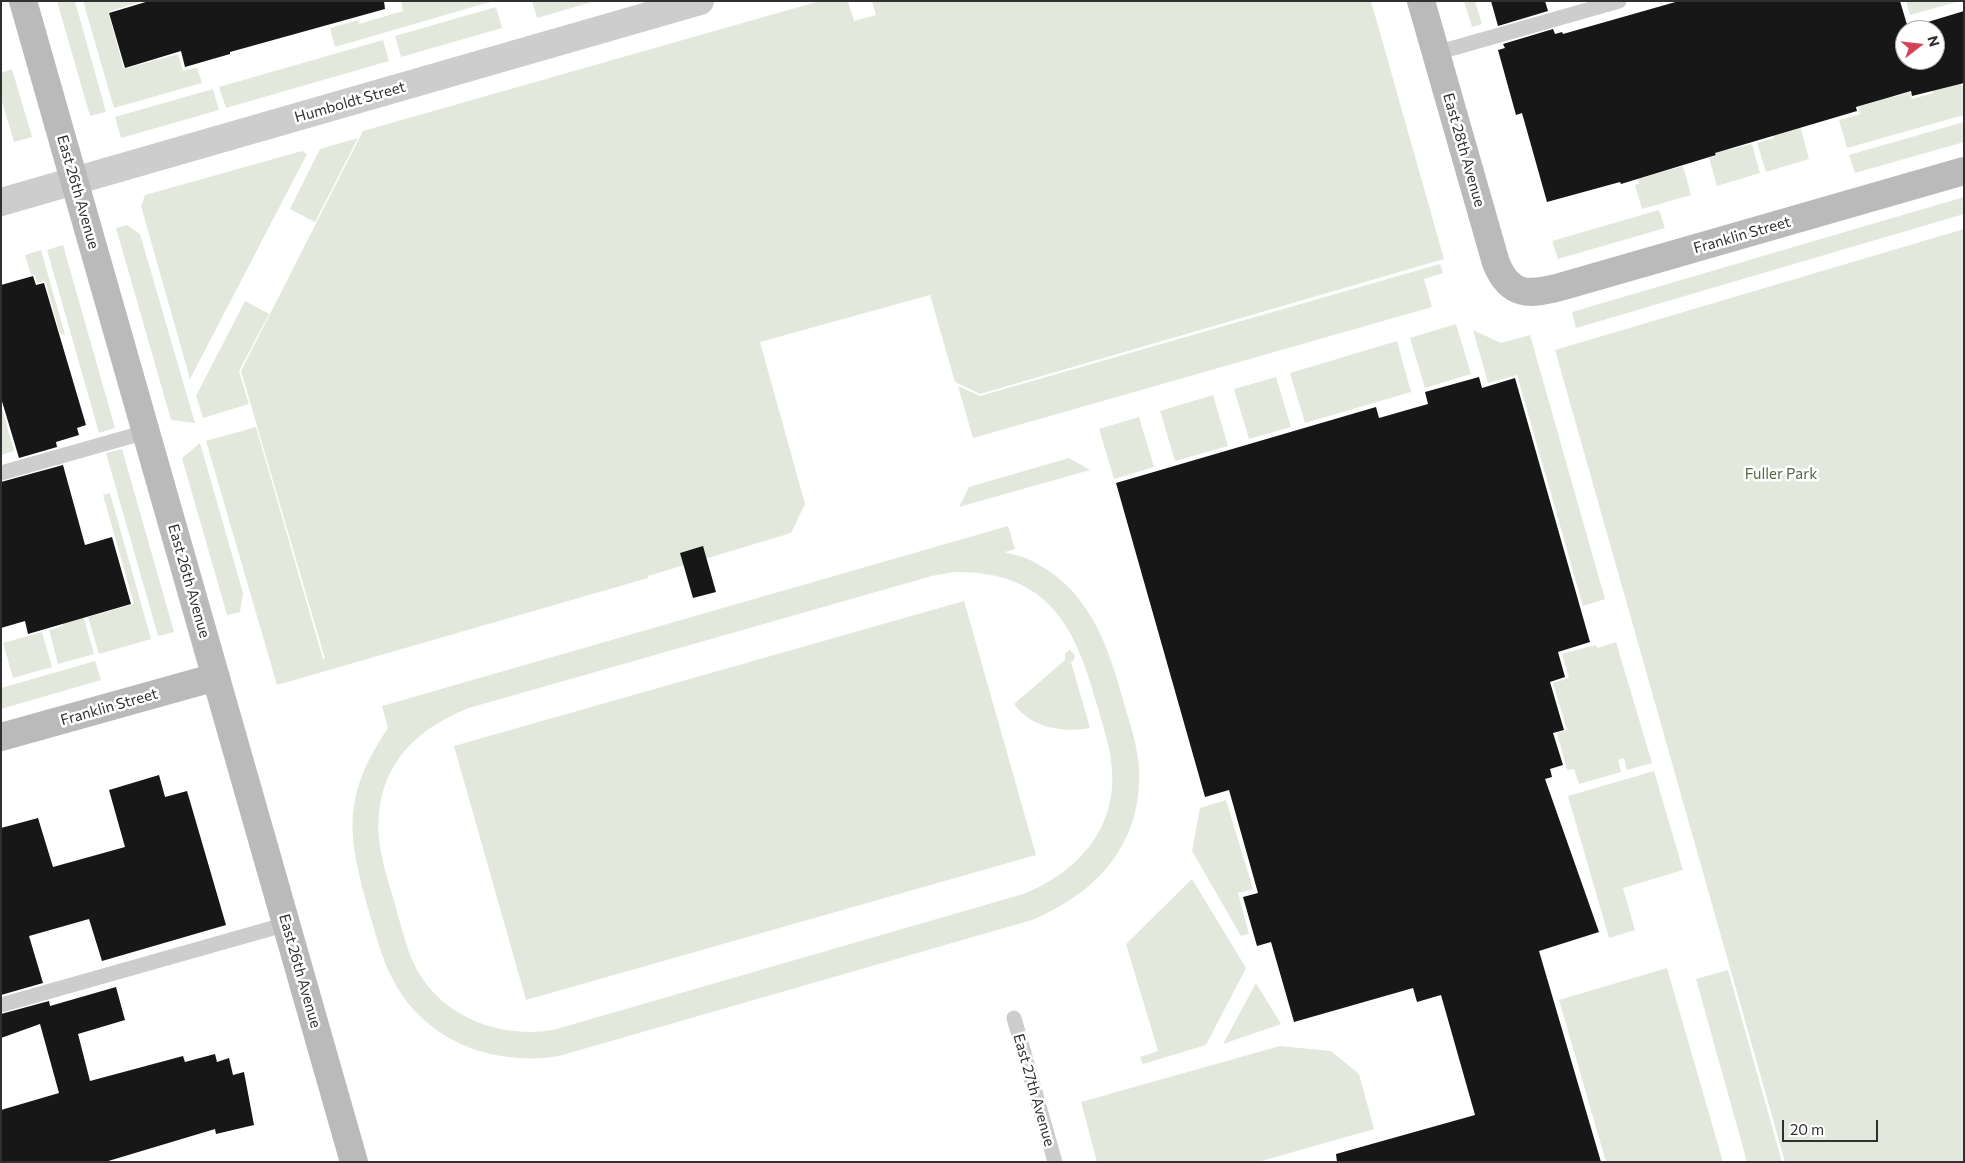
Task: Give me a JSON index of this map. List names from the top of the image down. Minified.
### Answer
{"streets":{"street":["Humboldt Street","East 28th Avenue","East 26th Avenue","Franklin Street"],"lane":["East 27th Avenue"]},"crossings":[["Humboldt Street","East 26th Avenue"],["East 28th Avenue","Franklin Street"],["East 26th Avenue","Franklin Street"]],"parks":["Fuller Park"],"scale_bar":"20 m","north":"right"}
